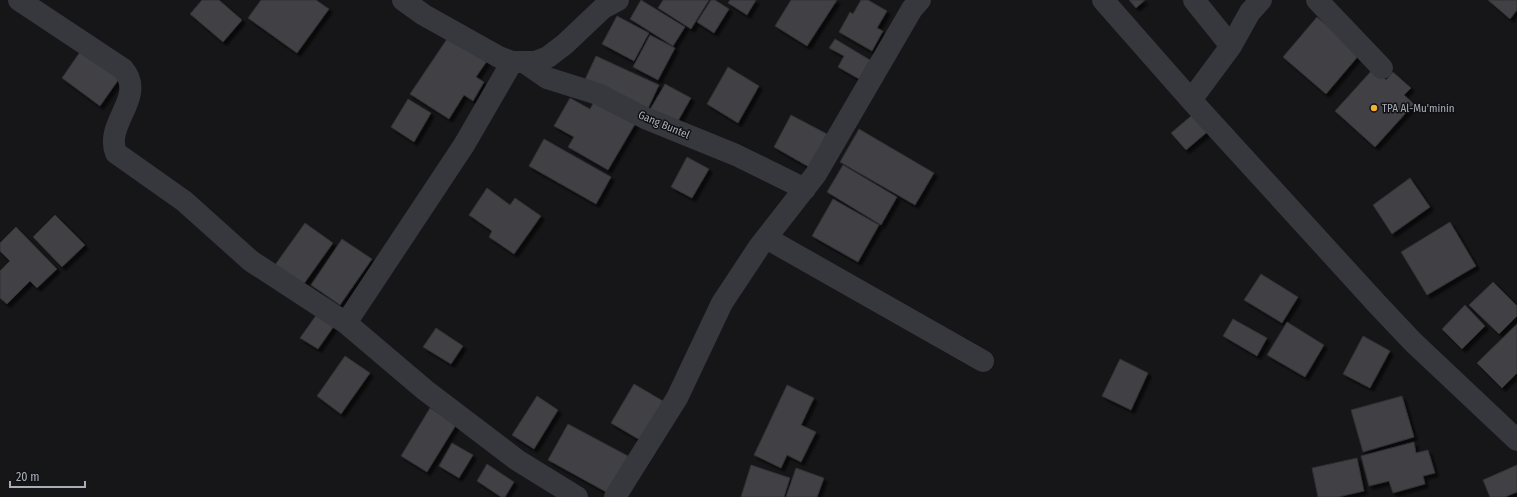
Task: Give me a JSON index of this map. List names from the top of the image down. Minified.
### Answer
{"streets":{"street":["Gang Buntel"]},"places":["TPA Al-Mu'minin"],"scale_bar":"20 m"}
